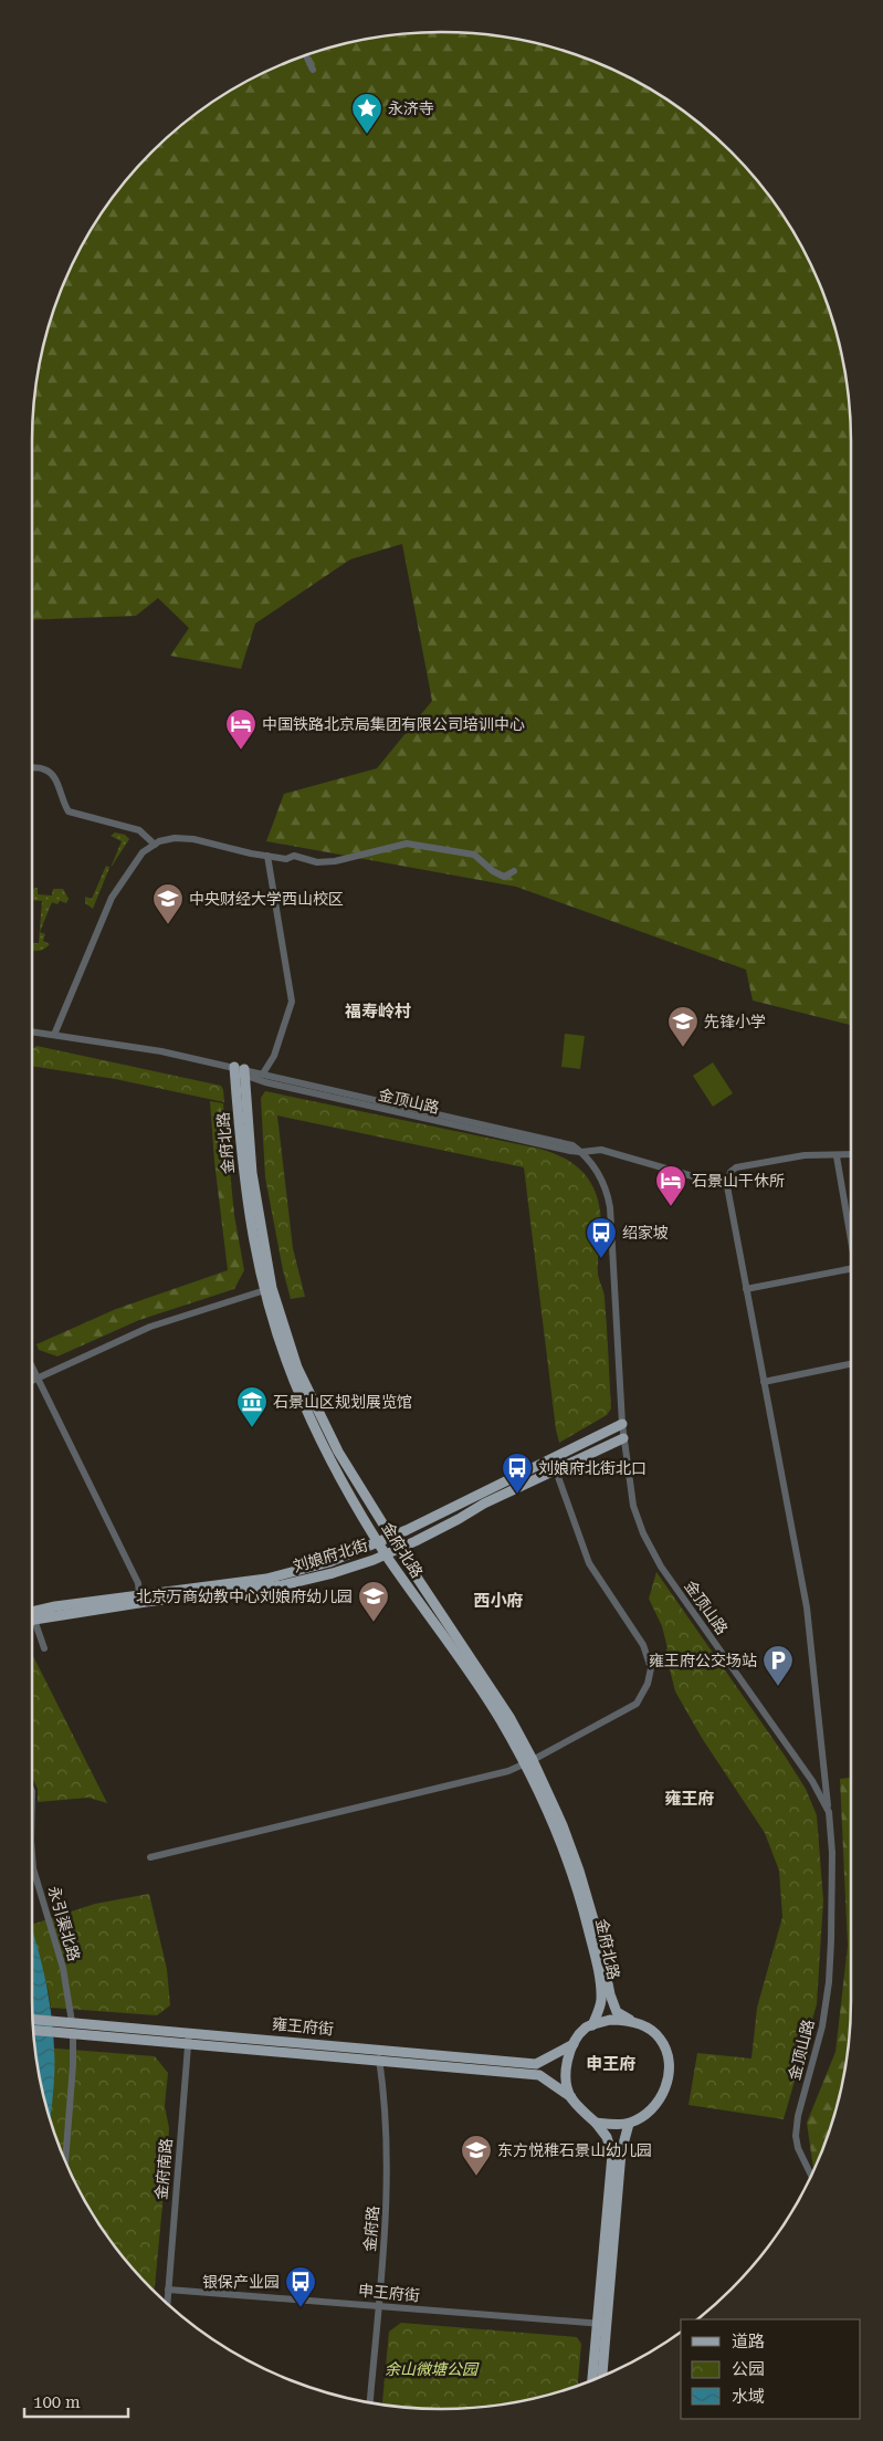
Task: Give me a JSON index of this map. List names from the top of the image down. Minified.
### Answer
{"streets":{"main road":["金府北路","刘娘府北街","雍王府街"],"street":["金顶山路","永引渠北路","金府南路","金府路","申王府街"]},"crossings":[["金顶山路","金府北路"],["金顶山路","刘娘府北街"],["金府北路","刘娘府北街"],["金府北路","雍王府街"],["永引渠北路","雍王府街"],["雍王府街","金府南路"],["雍王府街","金府路"],["金府南路","申王府街"],["金府路","申王府街"]],"districts":["福寿岭村","西小府","雍王府","申王府"],"parks":["余山微塘公园"],"places":{"place":["永济寺"],"hotel":["中国铁路北京局集团有限公司培训中心","石景山干休所"],"school or university":["中央财经大学西山校区","先锋小学","北京万商幼教中心刘娘府幼儿园","东方悦稚石景山幼儿园"],"bus stop":["绍家坡","刘娘府北街北口","银保产业园"],"museum":["石景山区规划展览馆"],"parking":["雍王府公交场站"]},"legend":["道路","公园","水域"],"scale_bar":"100 m"}
